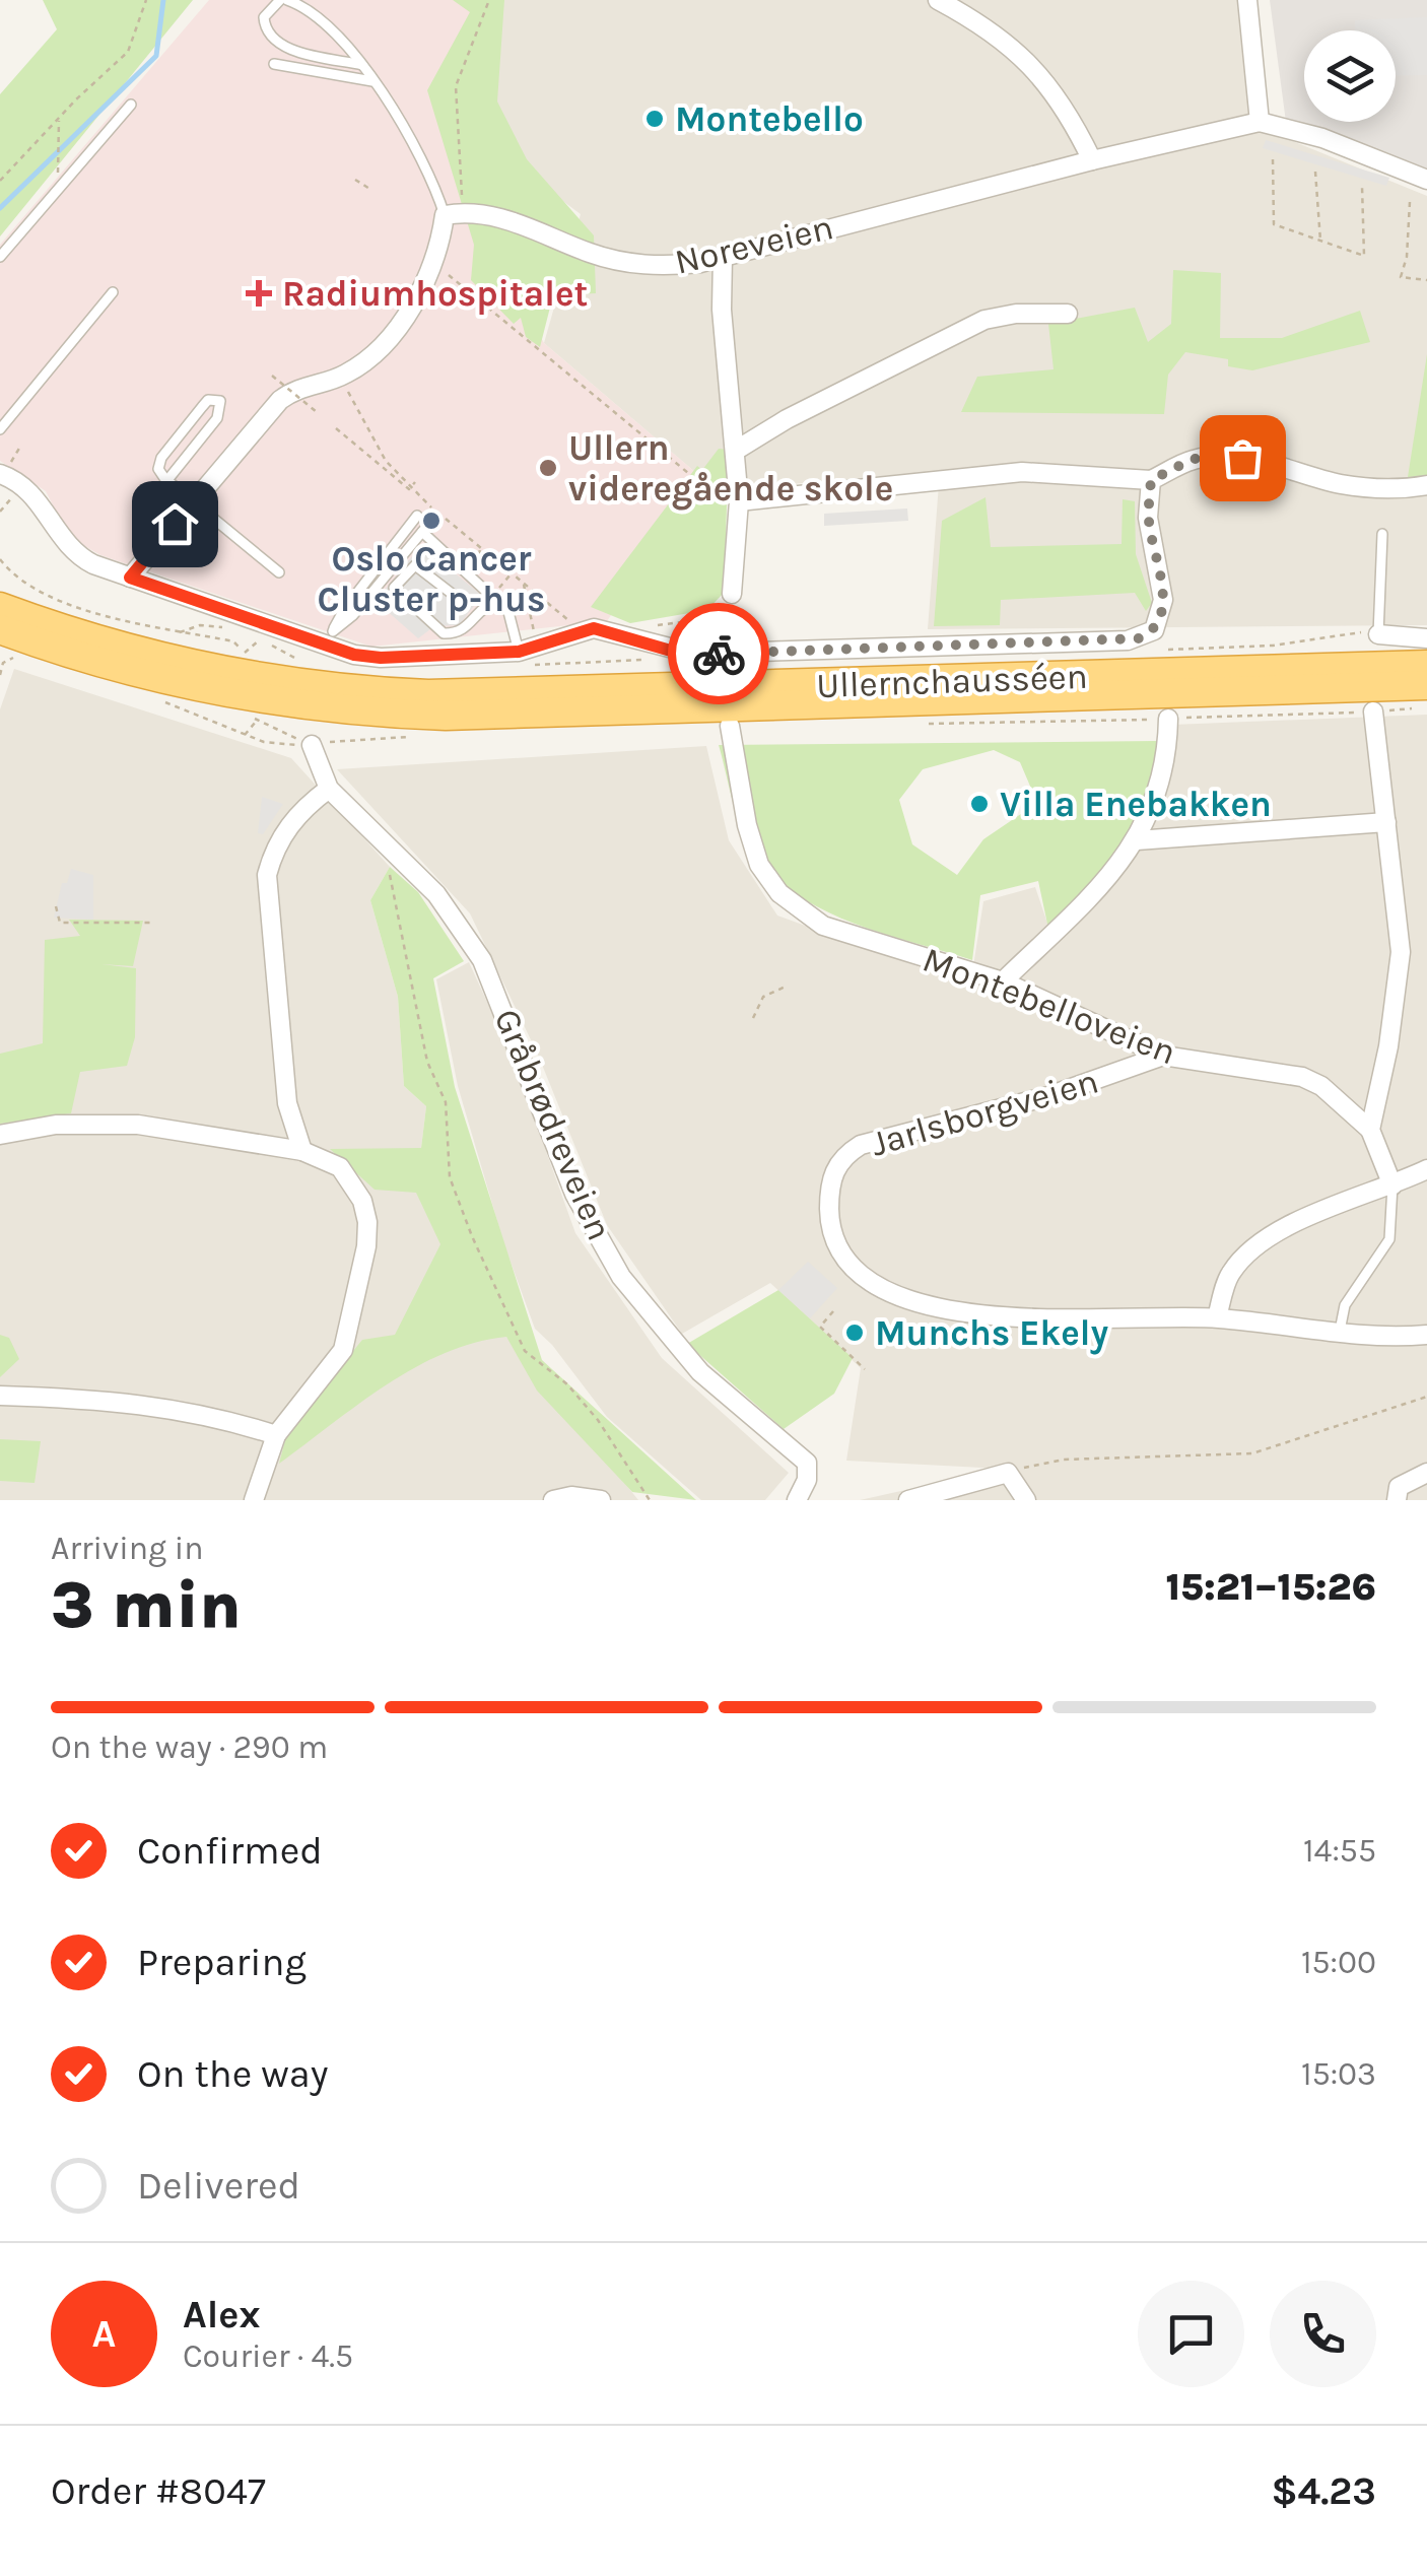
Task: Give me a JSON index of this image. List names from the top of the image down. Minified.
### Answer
{"streets":{"highway":["Ullernchausséen"],"street":["Noreveien","Montebelloveien","Jarlsborgveien","Gråbrødreveien"]},"crossings":[["Montebelloveien","Jarlsborgveien"]],"places":{"other":["Montebello","Ullern videregående skole","Oslo Cancer Cluster p-hus","Villa Enebakken","Munchs Ekely"],"health":["Radiumhospitalet"]},"page":{"heading":["3 min","Arriving in","15:21–15:26"],"panel":["Alex","Courier · 4.5","Order #8047","$4.23"],"bar":"On the way · 290 m","list":[["Confirmed","14:55"],["Preparing","15:00"],["On the way","15:03"],"Delivered"],"round":"A"}}
